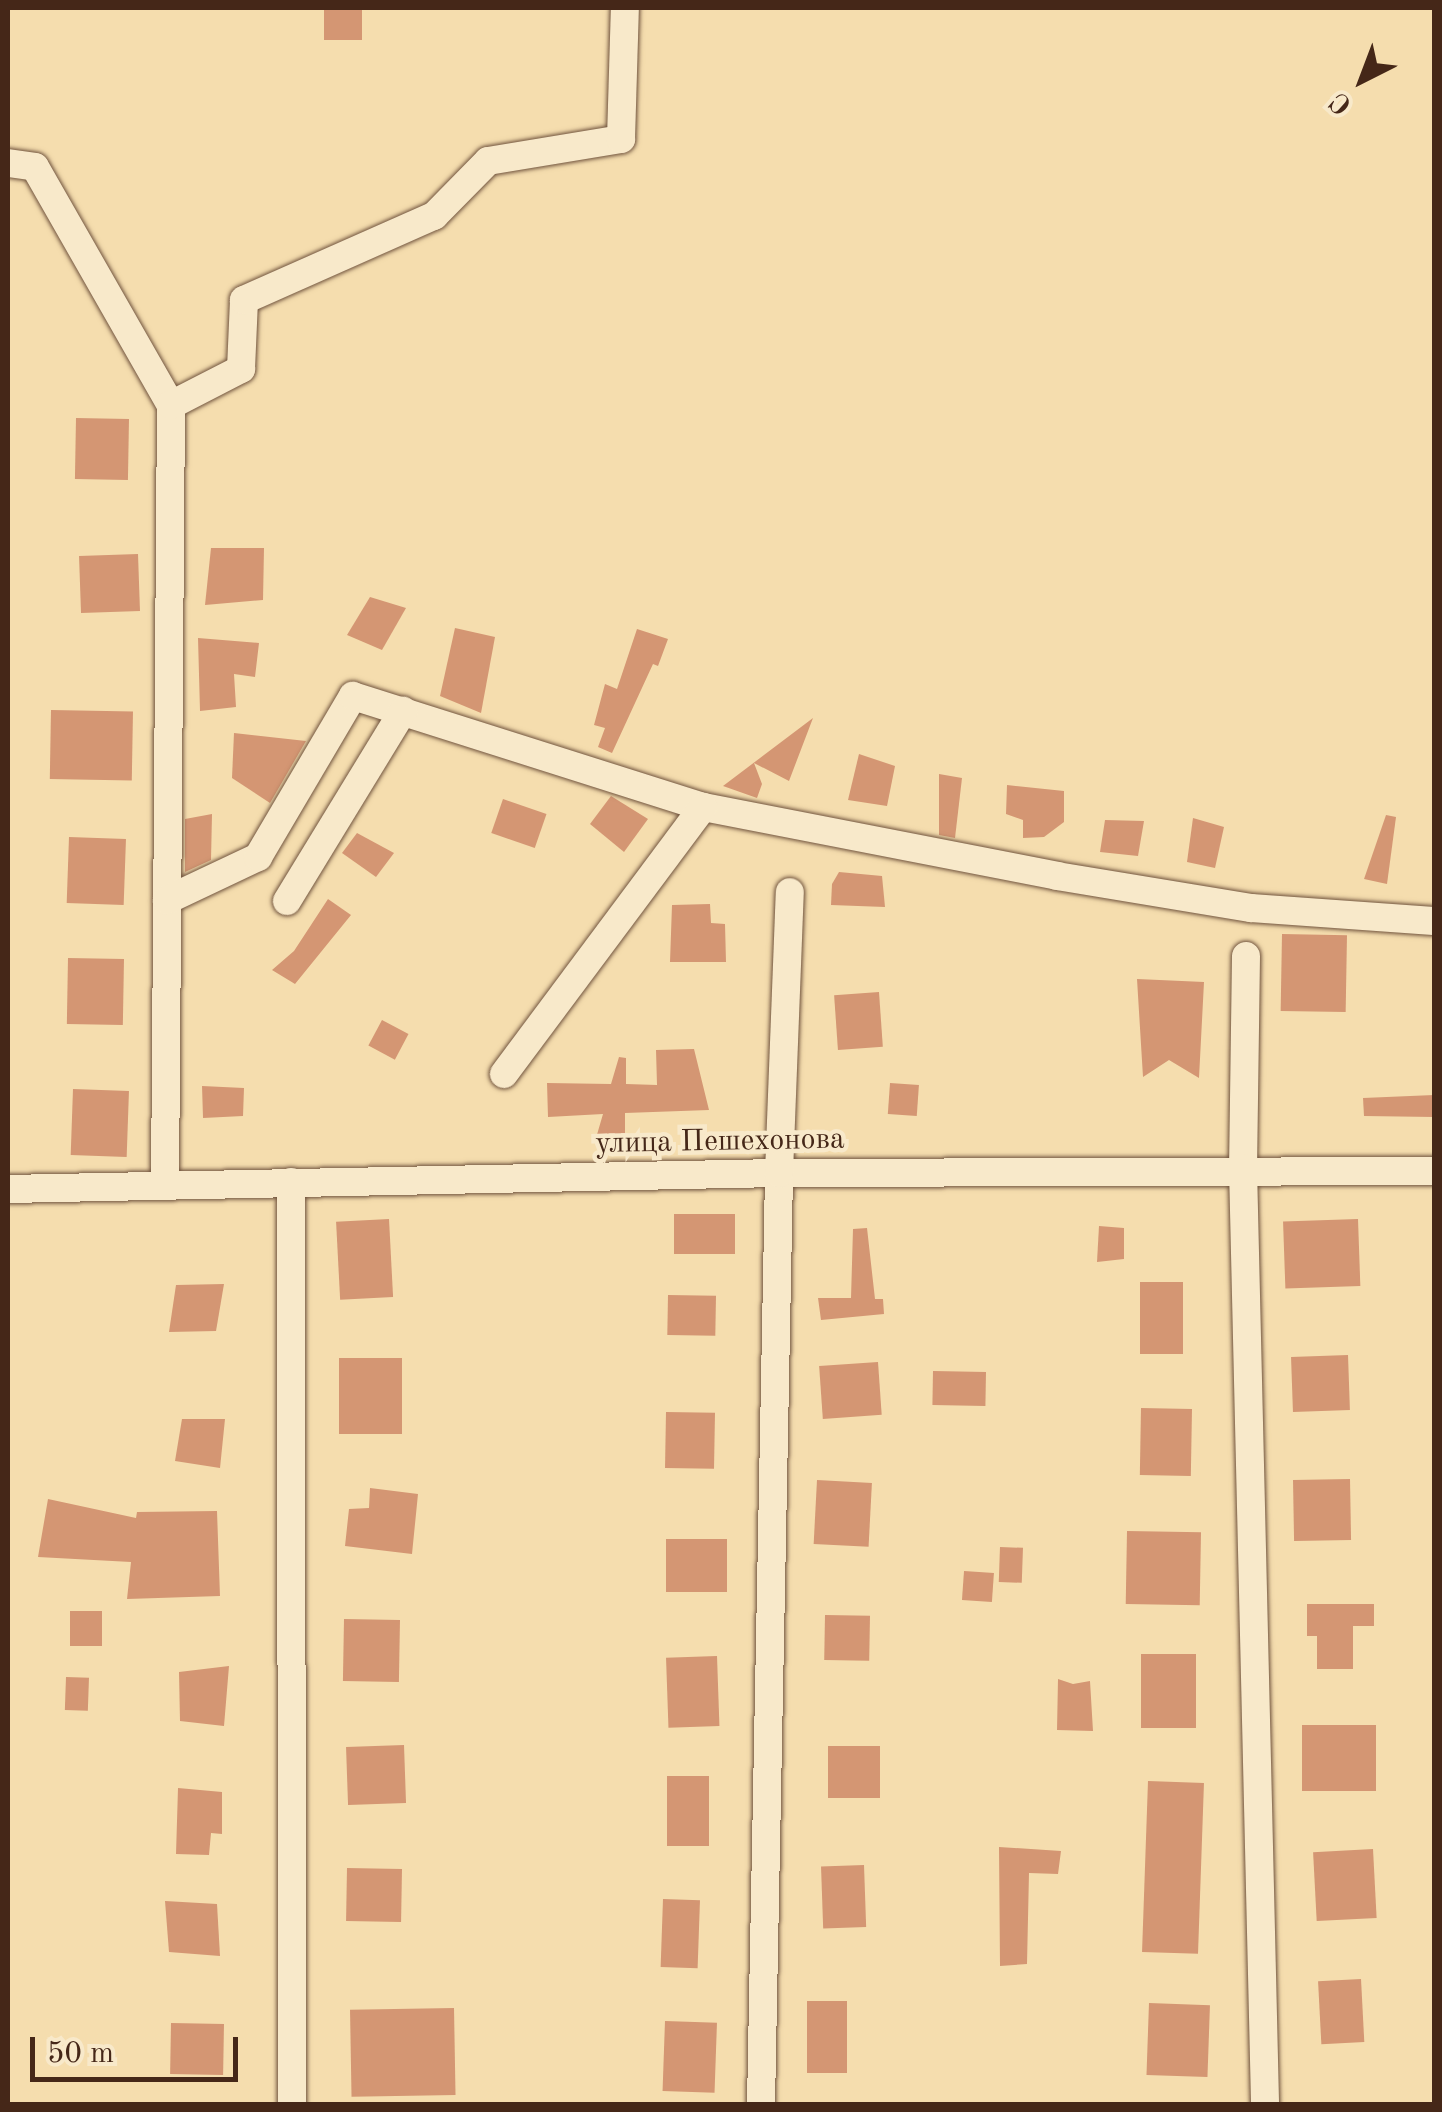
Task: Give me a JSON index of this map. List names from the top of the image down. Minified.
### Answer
{"streets":{"street":["улица Пешехонова"]},"scale_bar":"50 m","north":"bottom left"}
